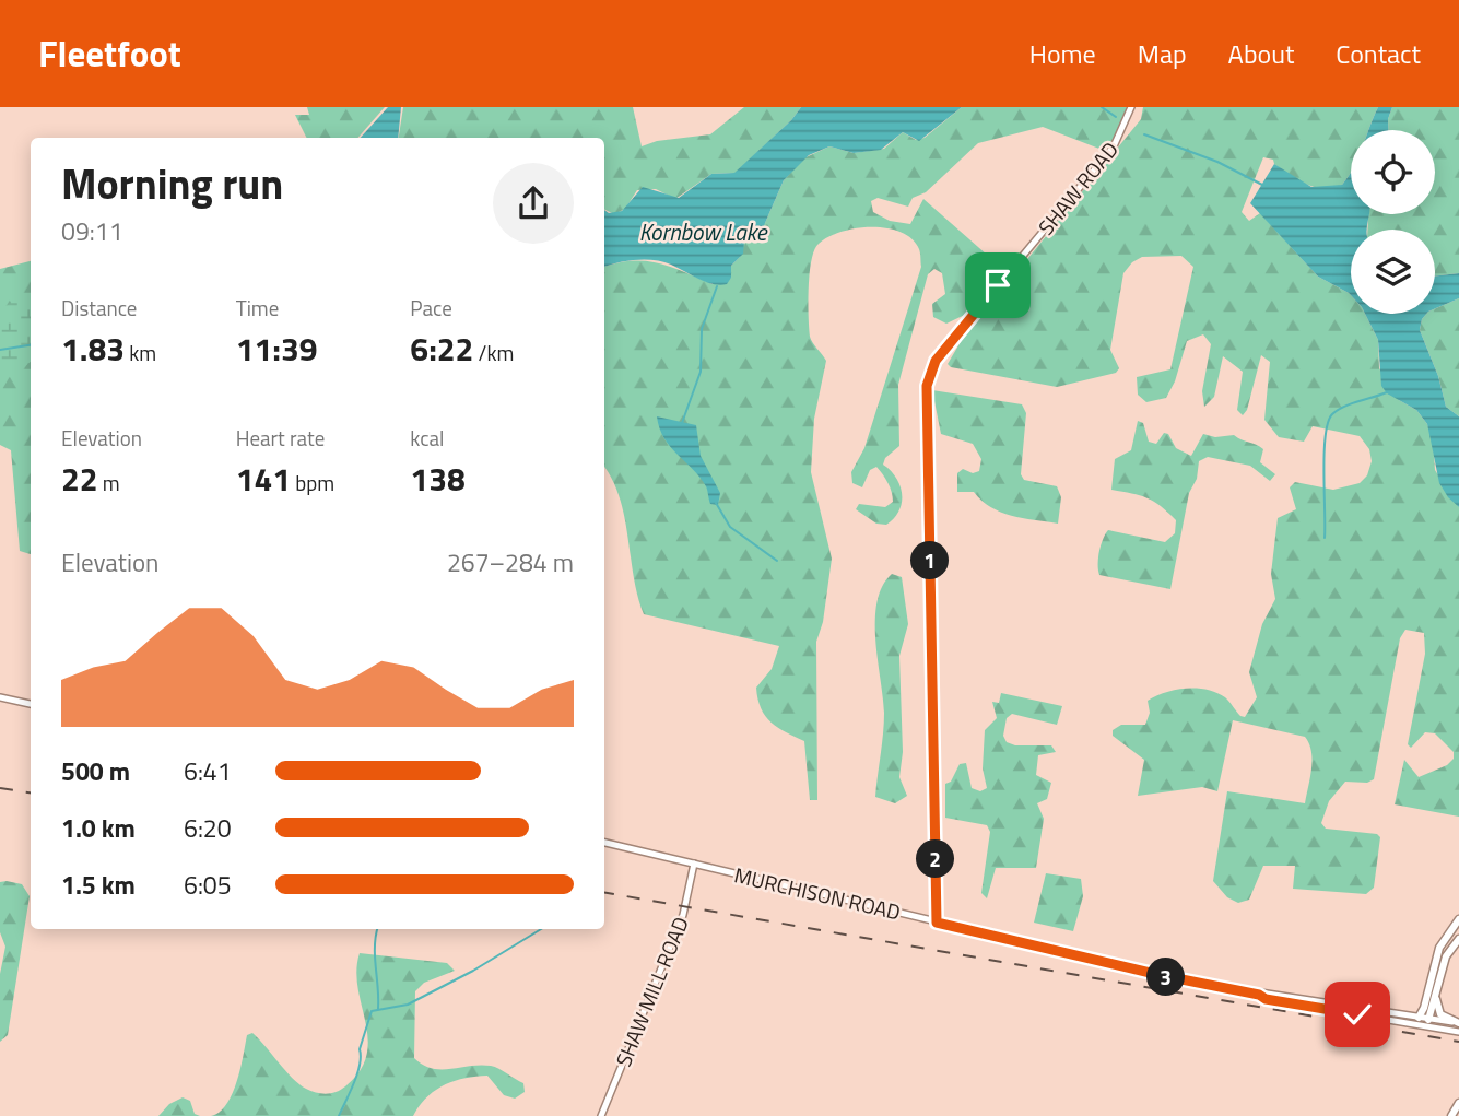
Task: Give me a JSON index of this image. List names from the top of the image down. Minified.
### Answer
{"streets":{"main road":["SHAW ROAD","MURCHISON ROAD","SHAW MILL ROAD"]},"crossings":[["SHAW ROAD","MURCHISON ROAD"],["MURCHISON ROAD","SHAW MILL ROAD"]],"water":["Kornbow Lake"],"page":{"header":"Fleetfoot","nav":["Home","Map","About","Contact"],"heading":["Morning run","09:11"],"stats":[["Distance","1.83 km"],["Time","11:39"],["Pace","6:22 /km"],["Elevation","22 m"],["Heart rate","141 bpm"],["kcal","138"]],"chart":["Elevation","267–284 m"],"pins":["1","2","3"],"list":[{"name":"500 m","note":"6:41"},{"name":"1.0 km","note":"6:20"},{"name":"1.5 km","note":"6:05"}]}}
